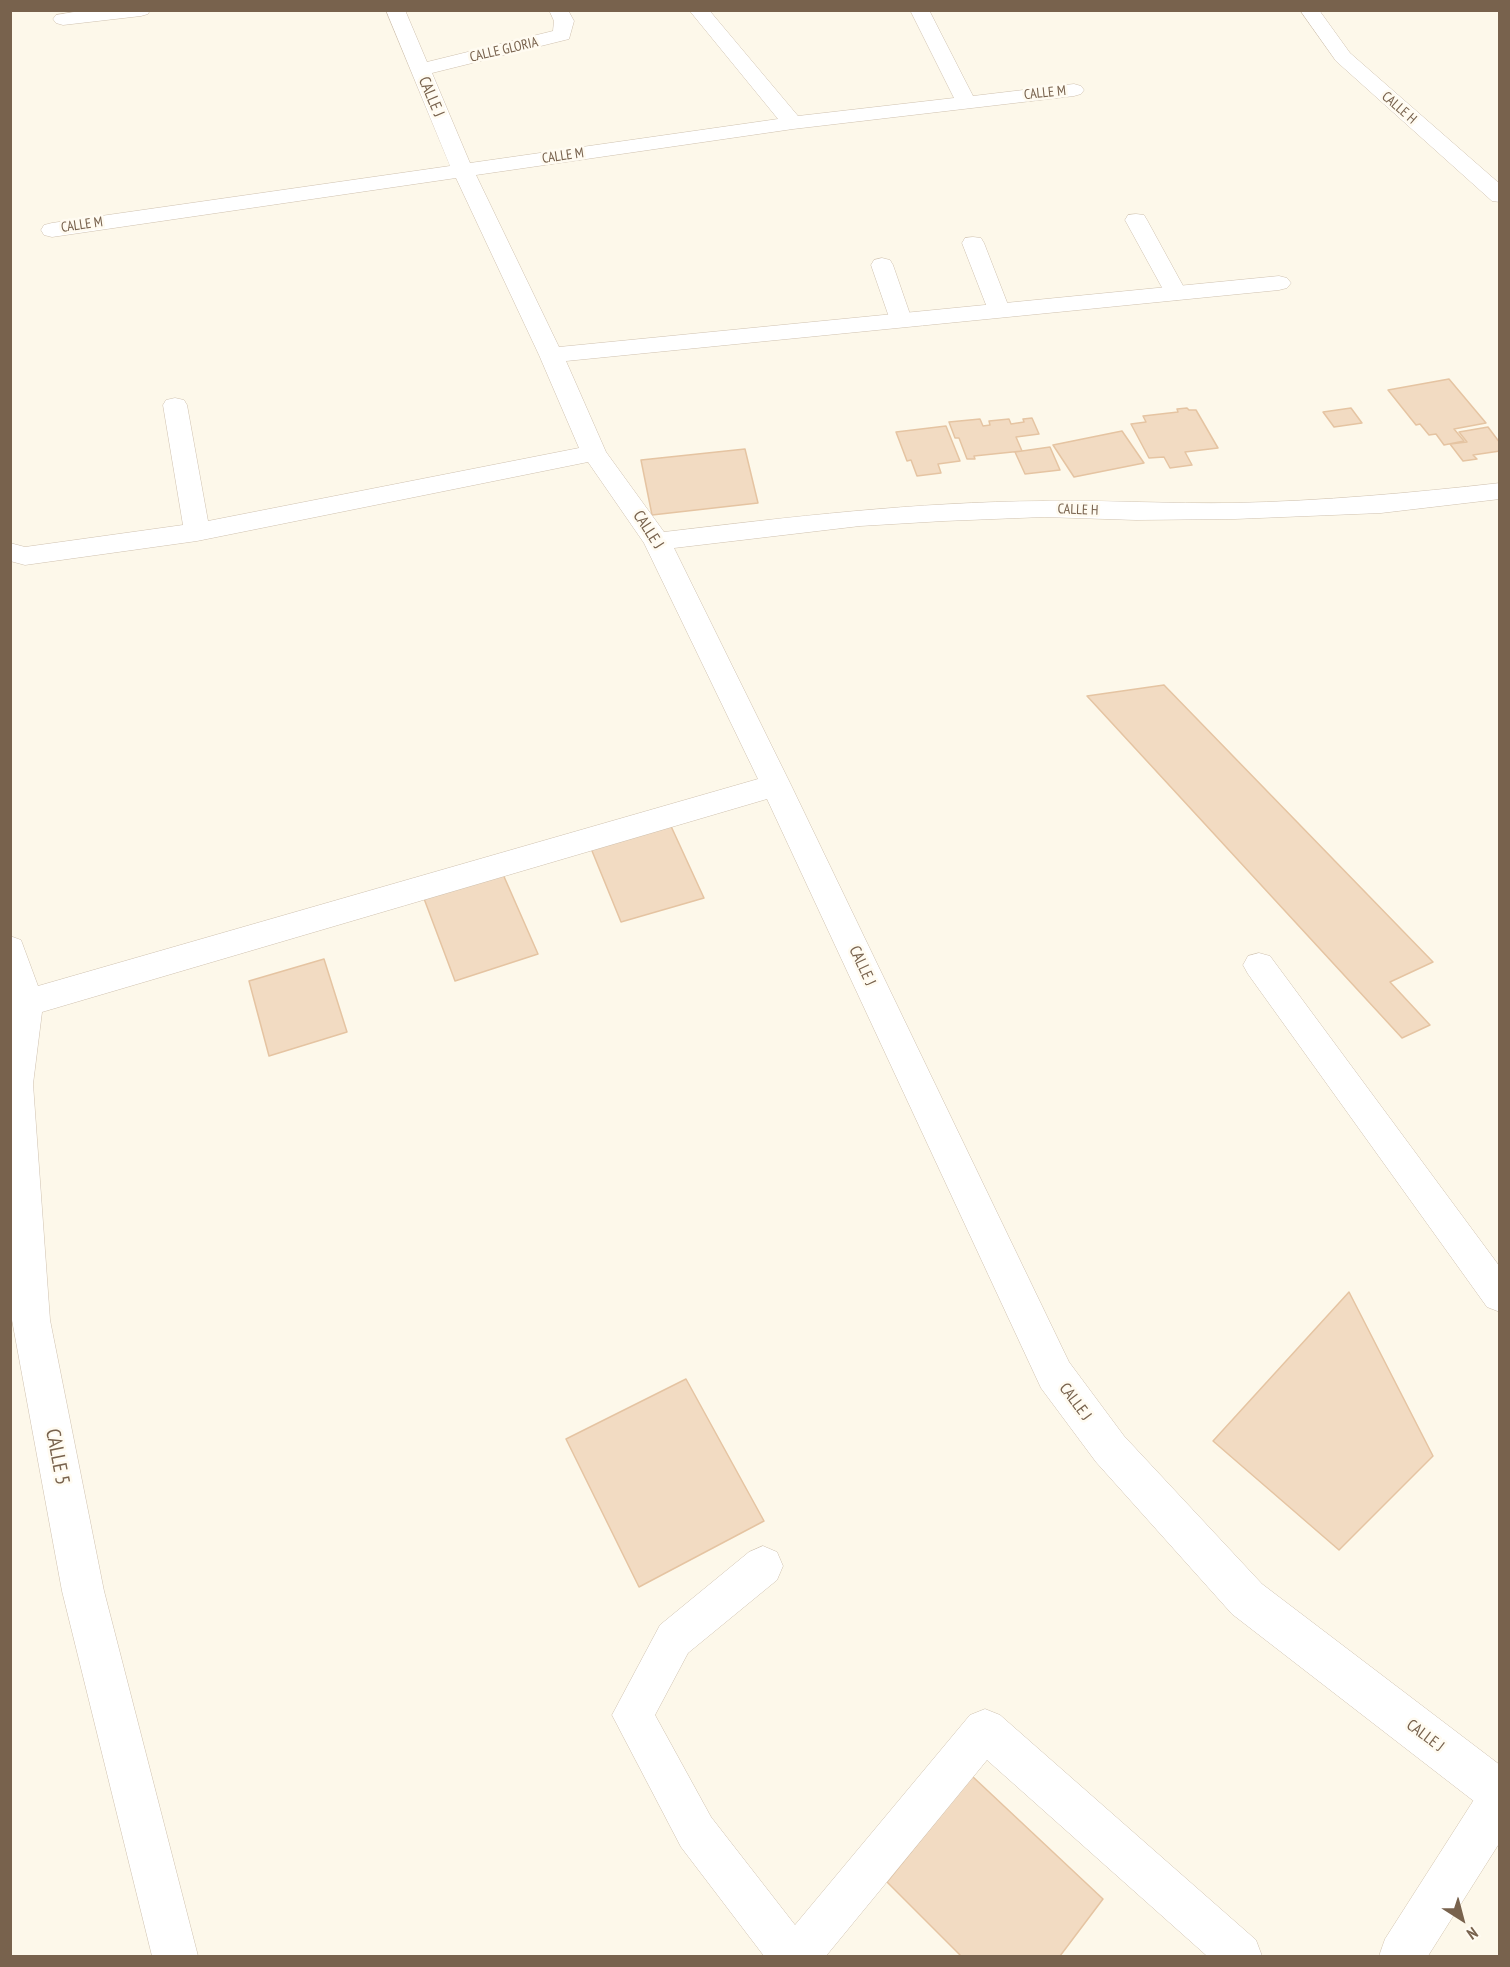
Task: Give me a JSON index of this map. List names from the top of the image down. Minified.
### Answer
{"streets":{"street":["CALLE GLORIA","CALLE M","CALLE J","CALLE H","CALLE 5"]},"crossings":[["CALLE GLORIA","CALLE J"],["CALLE M","CALLE J"],["CALLE J","CALLE H"]],"north":"bottom right"}
